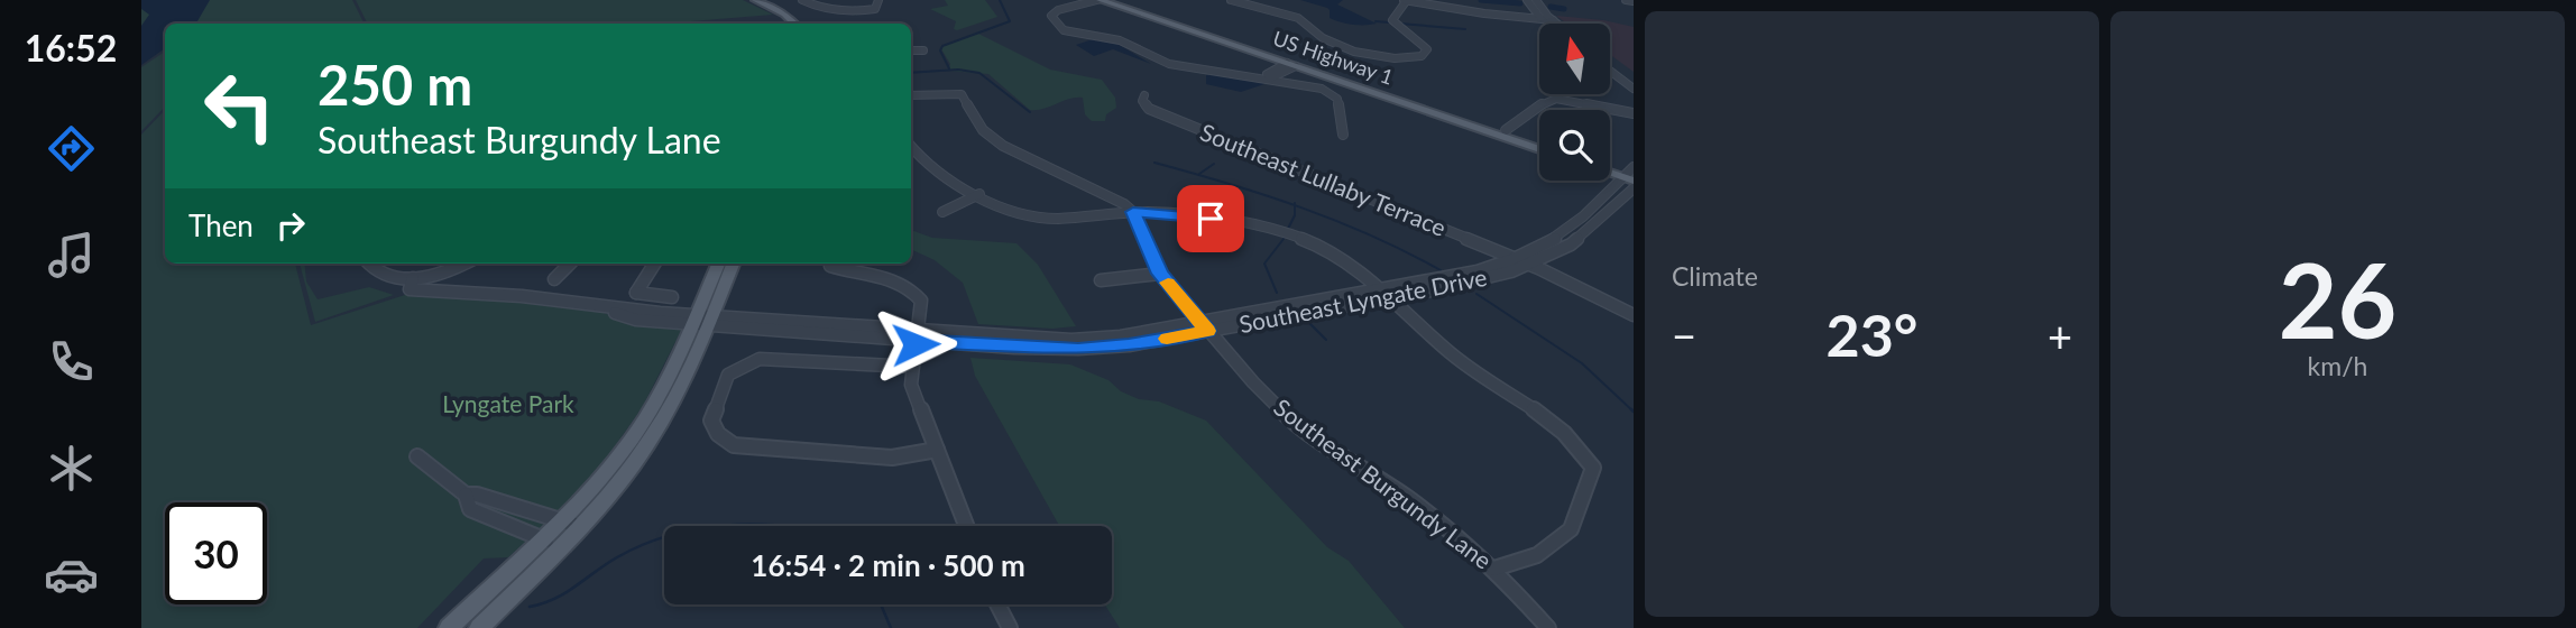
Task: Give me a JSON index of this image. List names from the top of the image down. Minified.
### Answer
{"streets":{"main road":["US Highway 1"],"street":["Southeast Lullaby Terrace","Southeast Lyngate Drive","Southeast Burgundy Lane"]},"crossings":[["Southeast Lullaby Terrace","Southeast Lyngate Drive"],["Southeast Lyngate Drive","Southeast Burgundy Lane"]],"parks":["Lyngate Park"],"north":"top","page":{"tabs":"16:52","tile":["Climate",["26","km/h"]],"turn":["250 m","Southeast Burgundy Lane"],"then":"Then","heat":["−","23°","+"],"limit":"30","trip":"16:54 · 2 min · 500 m"}}
